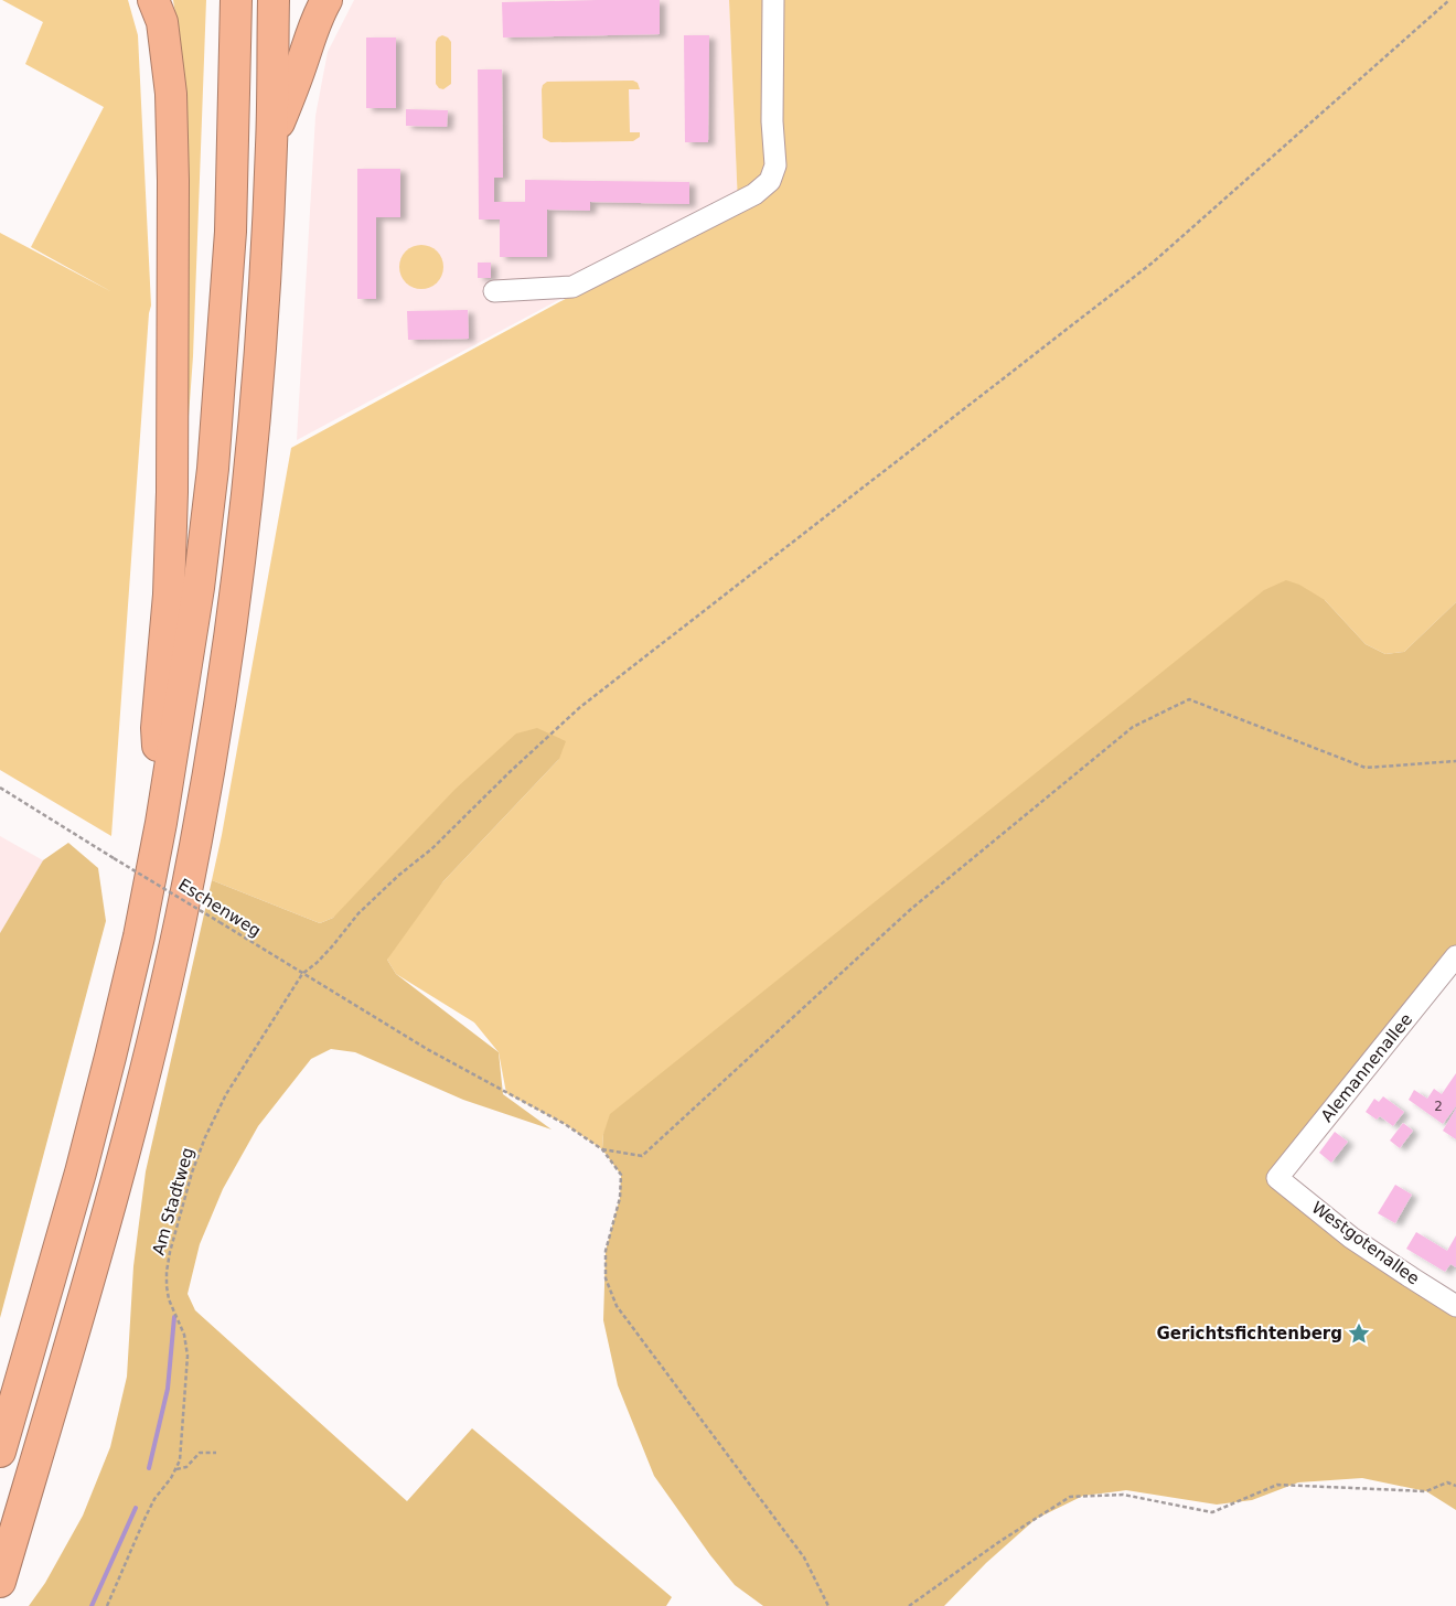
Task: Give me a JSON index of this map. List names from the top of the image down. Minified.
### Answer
{"streets":{"street":["Alemannenallee","Westgotenallee"],"path":["Eschenweg","Am Stadtweg"]},"crossings":[["Eschenweg","Am Stadtweg"],["Alemannenallee","Westgotenallee"]],"places":{"place":["Gerichtsfichtenberg"]},"house_numbers":["2"]}
